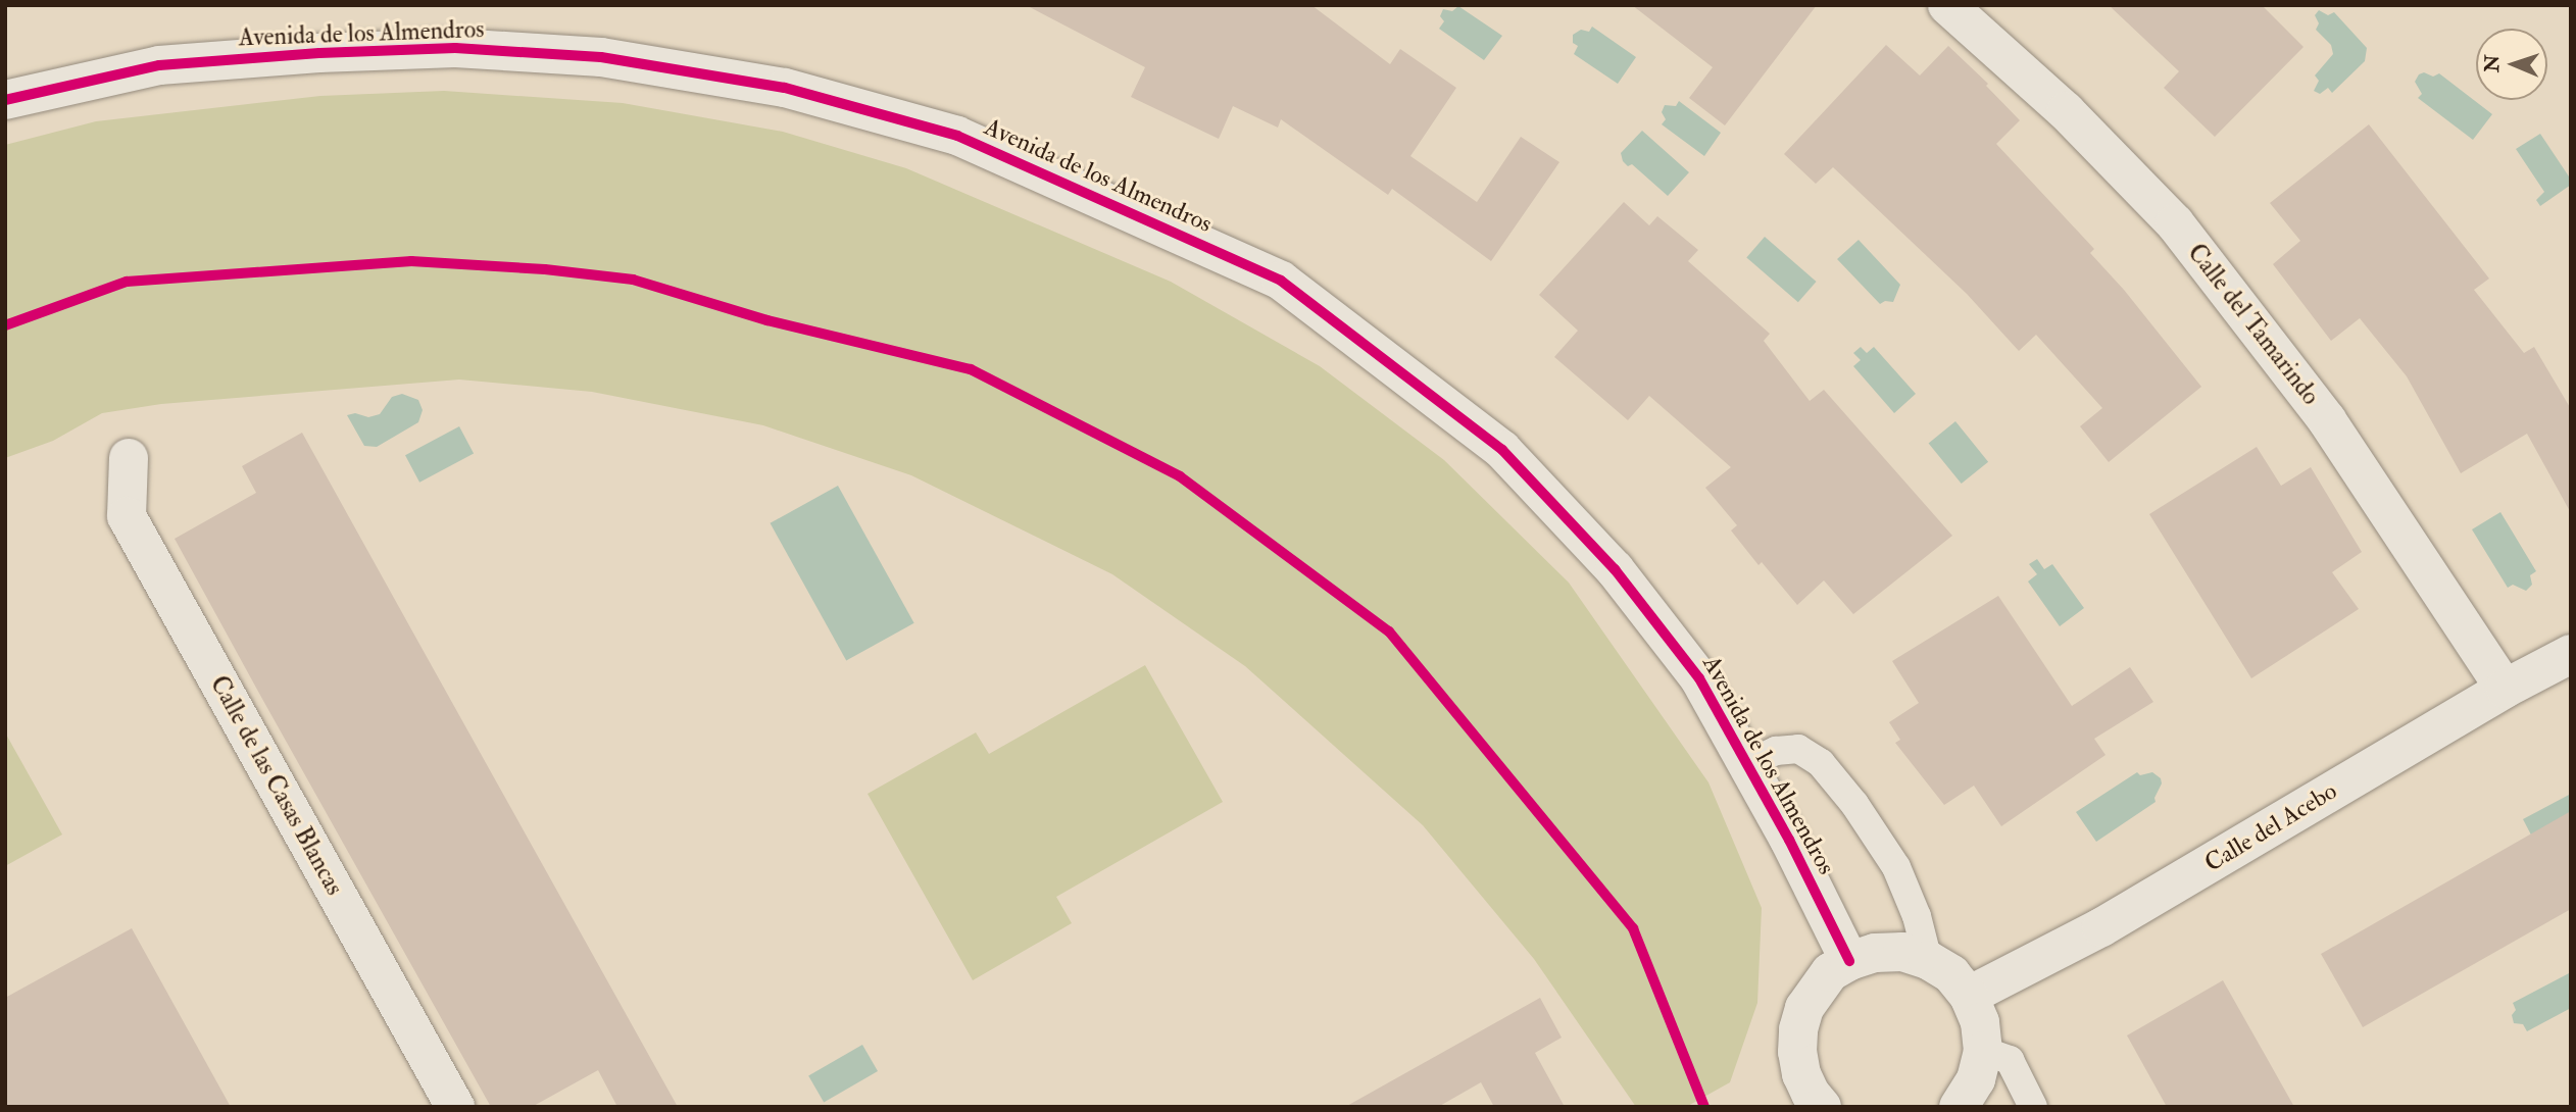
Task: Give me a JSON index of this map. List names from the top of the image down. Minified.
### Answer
{"streets":{"street":["Avenida de los Almendros","Calle del Tamarindo","Calle de las Casas Blancas","Calle del Acebo"]},"crossings":[["Calle del Tamarindo","Calle del Acebo"]],"north":"left"}
